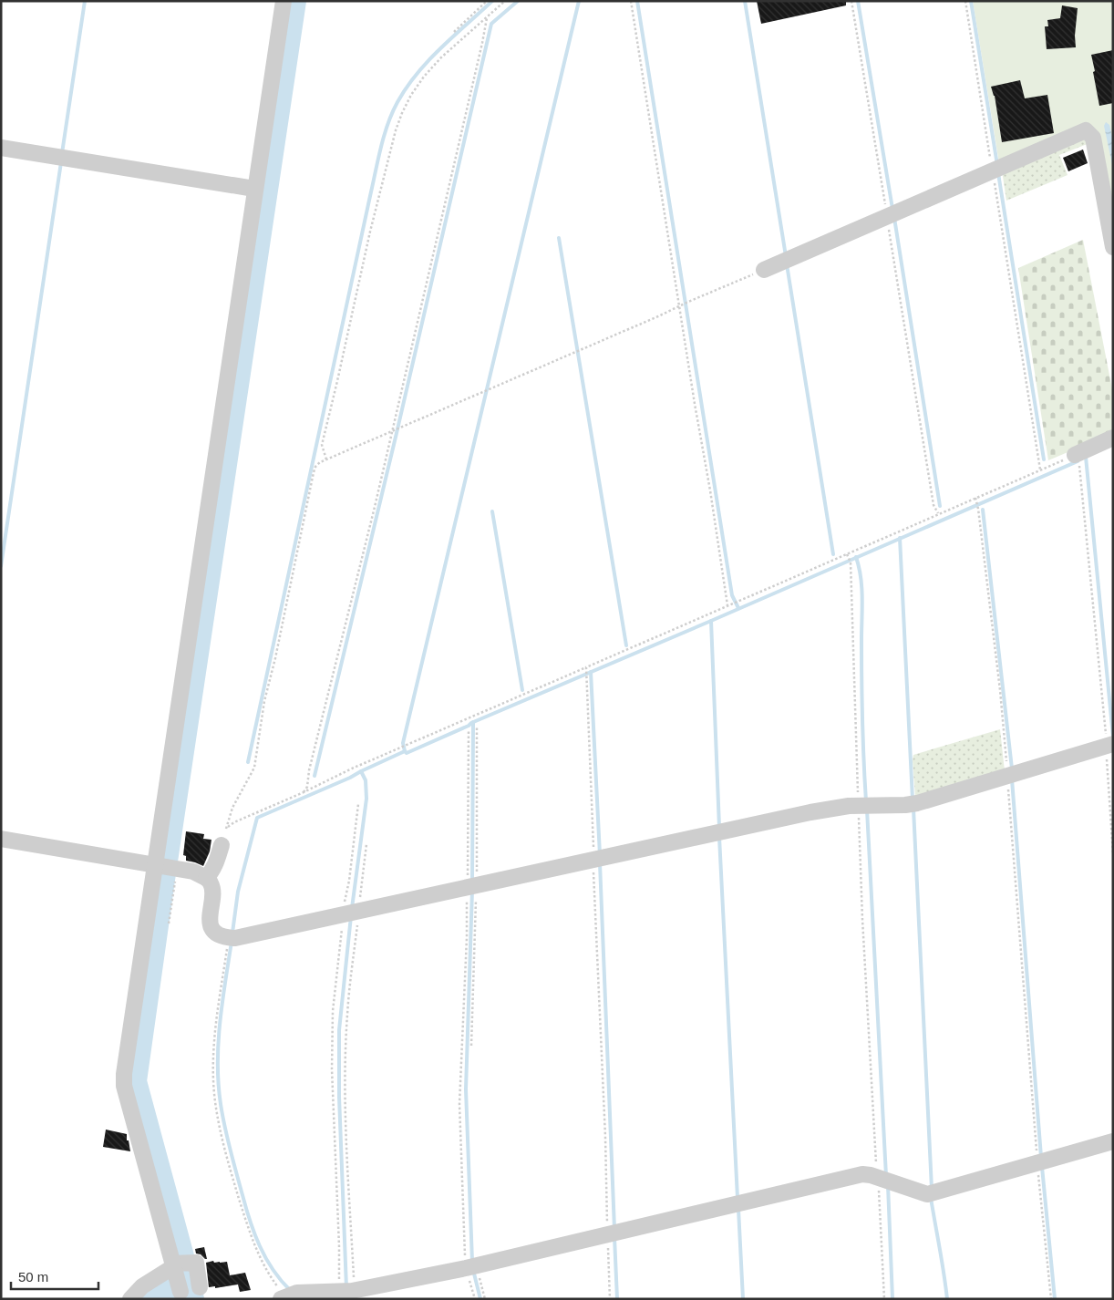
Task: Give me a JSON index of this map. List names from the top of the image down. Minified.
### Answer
{"scale_bar":"50 m"}
